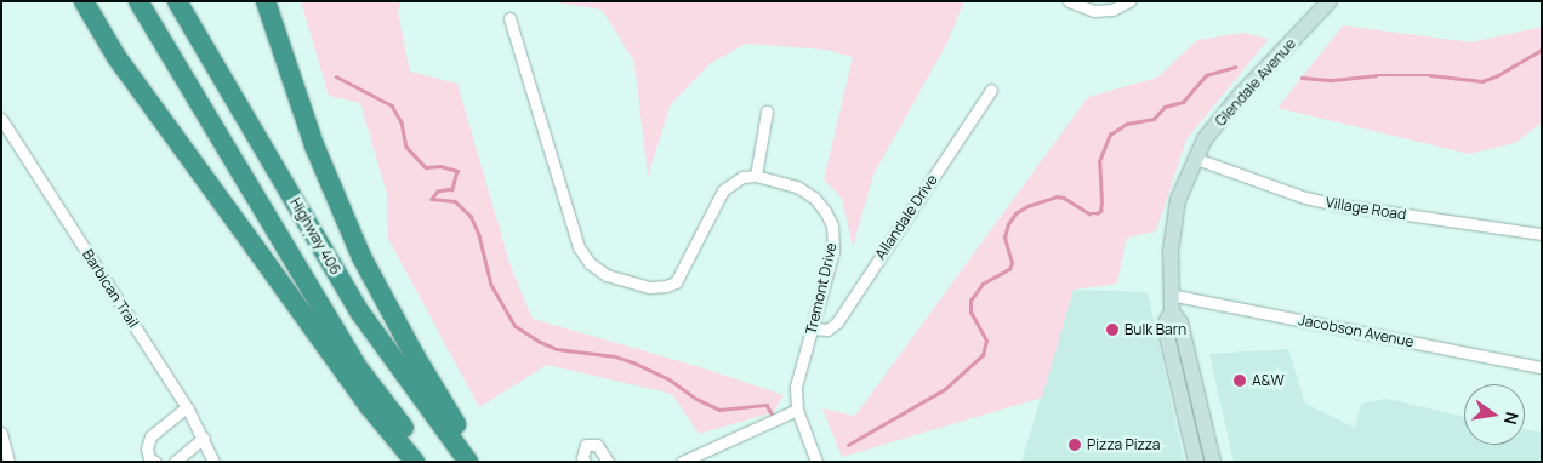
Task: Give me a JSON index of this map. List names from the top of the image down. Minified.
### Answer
{"streets":{"highway":["Highway 406"],"main road":["Glendale Avenue"],"street":["Village Road","Allandale Drive","Barbican Trail","Tremont Drive","Jacobson Avenue"]},"crossings":[["Glendale Avenue","Village Road"],["Glendale Avenue","Jacobson Avenue"],["Allandale Drive","Tremont Drive"]],"places":["Bulk Barn","A&W","Pizza Pizza"],"north":"right"}
